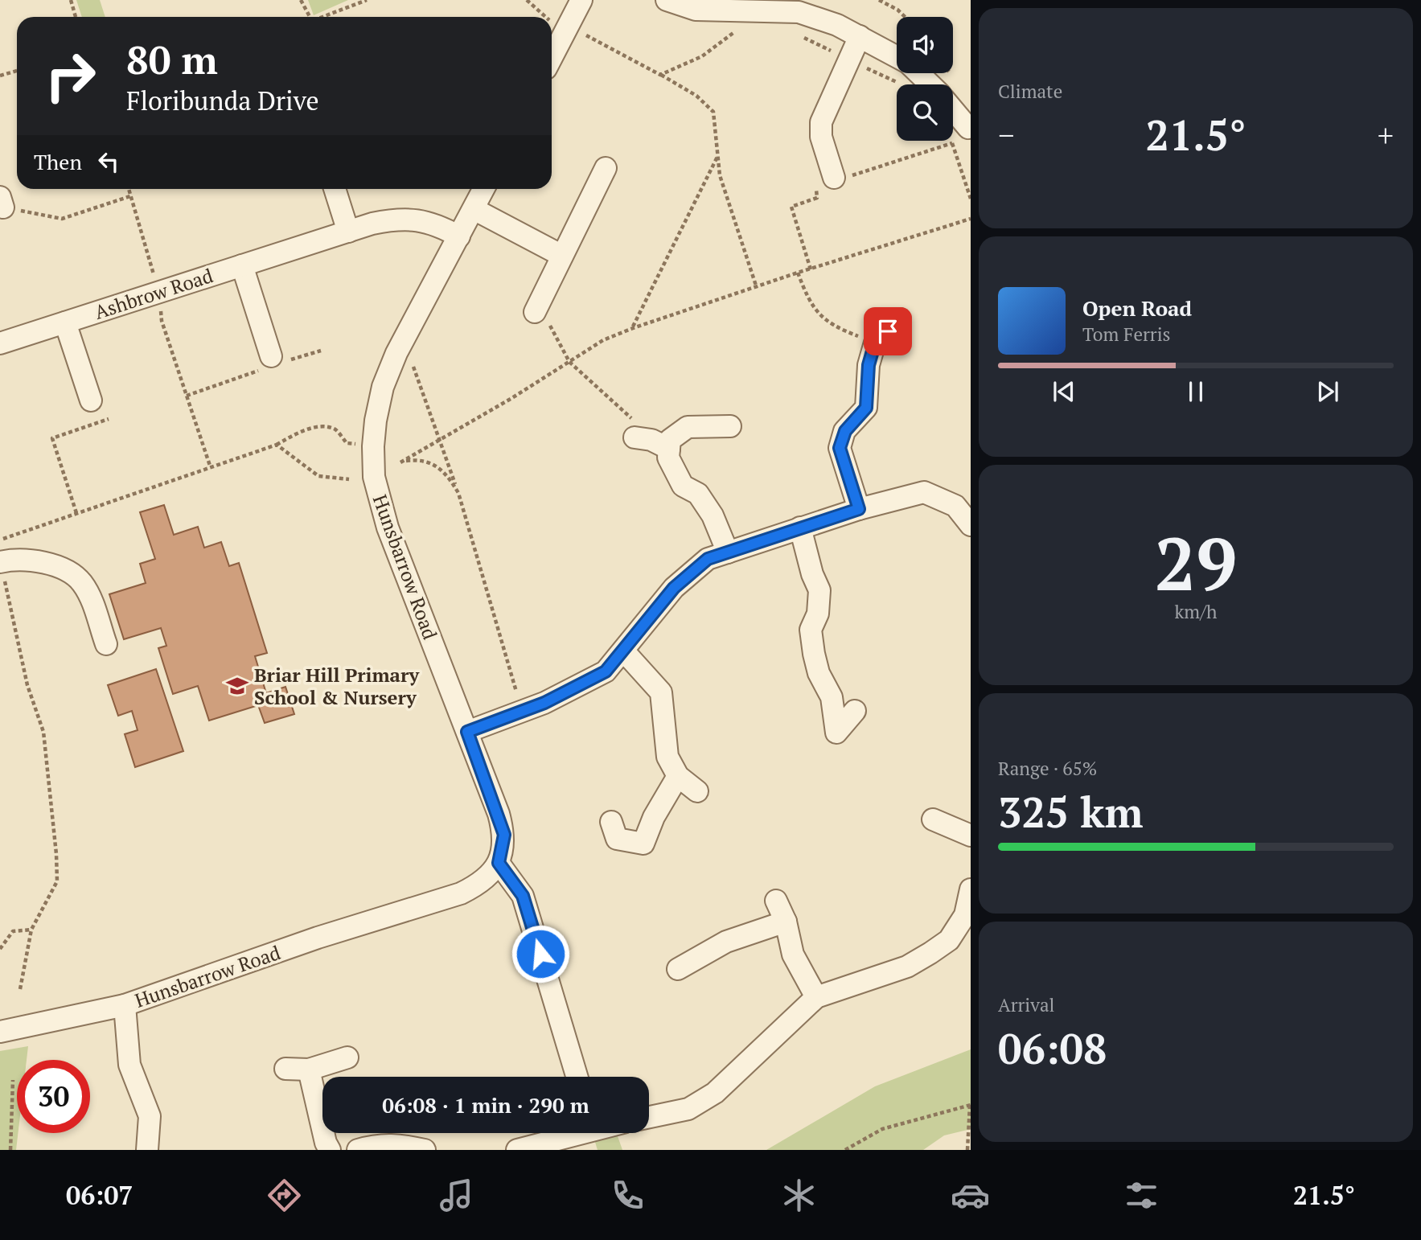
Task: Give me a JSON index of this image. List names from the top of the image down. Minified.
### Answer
{"streets":{"street":["Ashbrow Road","Hunsbarrow Road"]},"crossings":[["Ashbrow Road","Hunsbarrow Road"]],"places":{"school or university":["Briar Hill Primary School & Nursery"]},"page":{"tile":["Climate",["29","km/h"],["Range · 65%","325 km"],["Arrival","06:08"]],"turn":["80 m","Floribunda Drive"],"heat":["−","21.5°","+"],"then":"Then","song":["Open Road","Tom Ferris"],"limit":"30","trip":"06:08 · 1 min · 290 m","tabs":["06:07","21.5°"]}}
